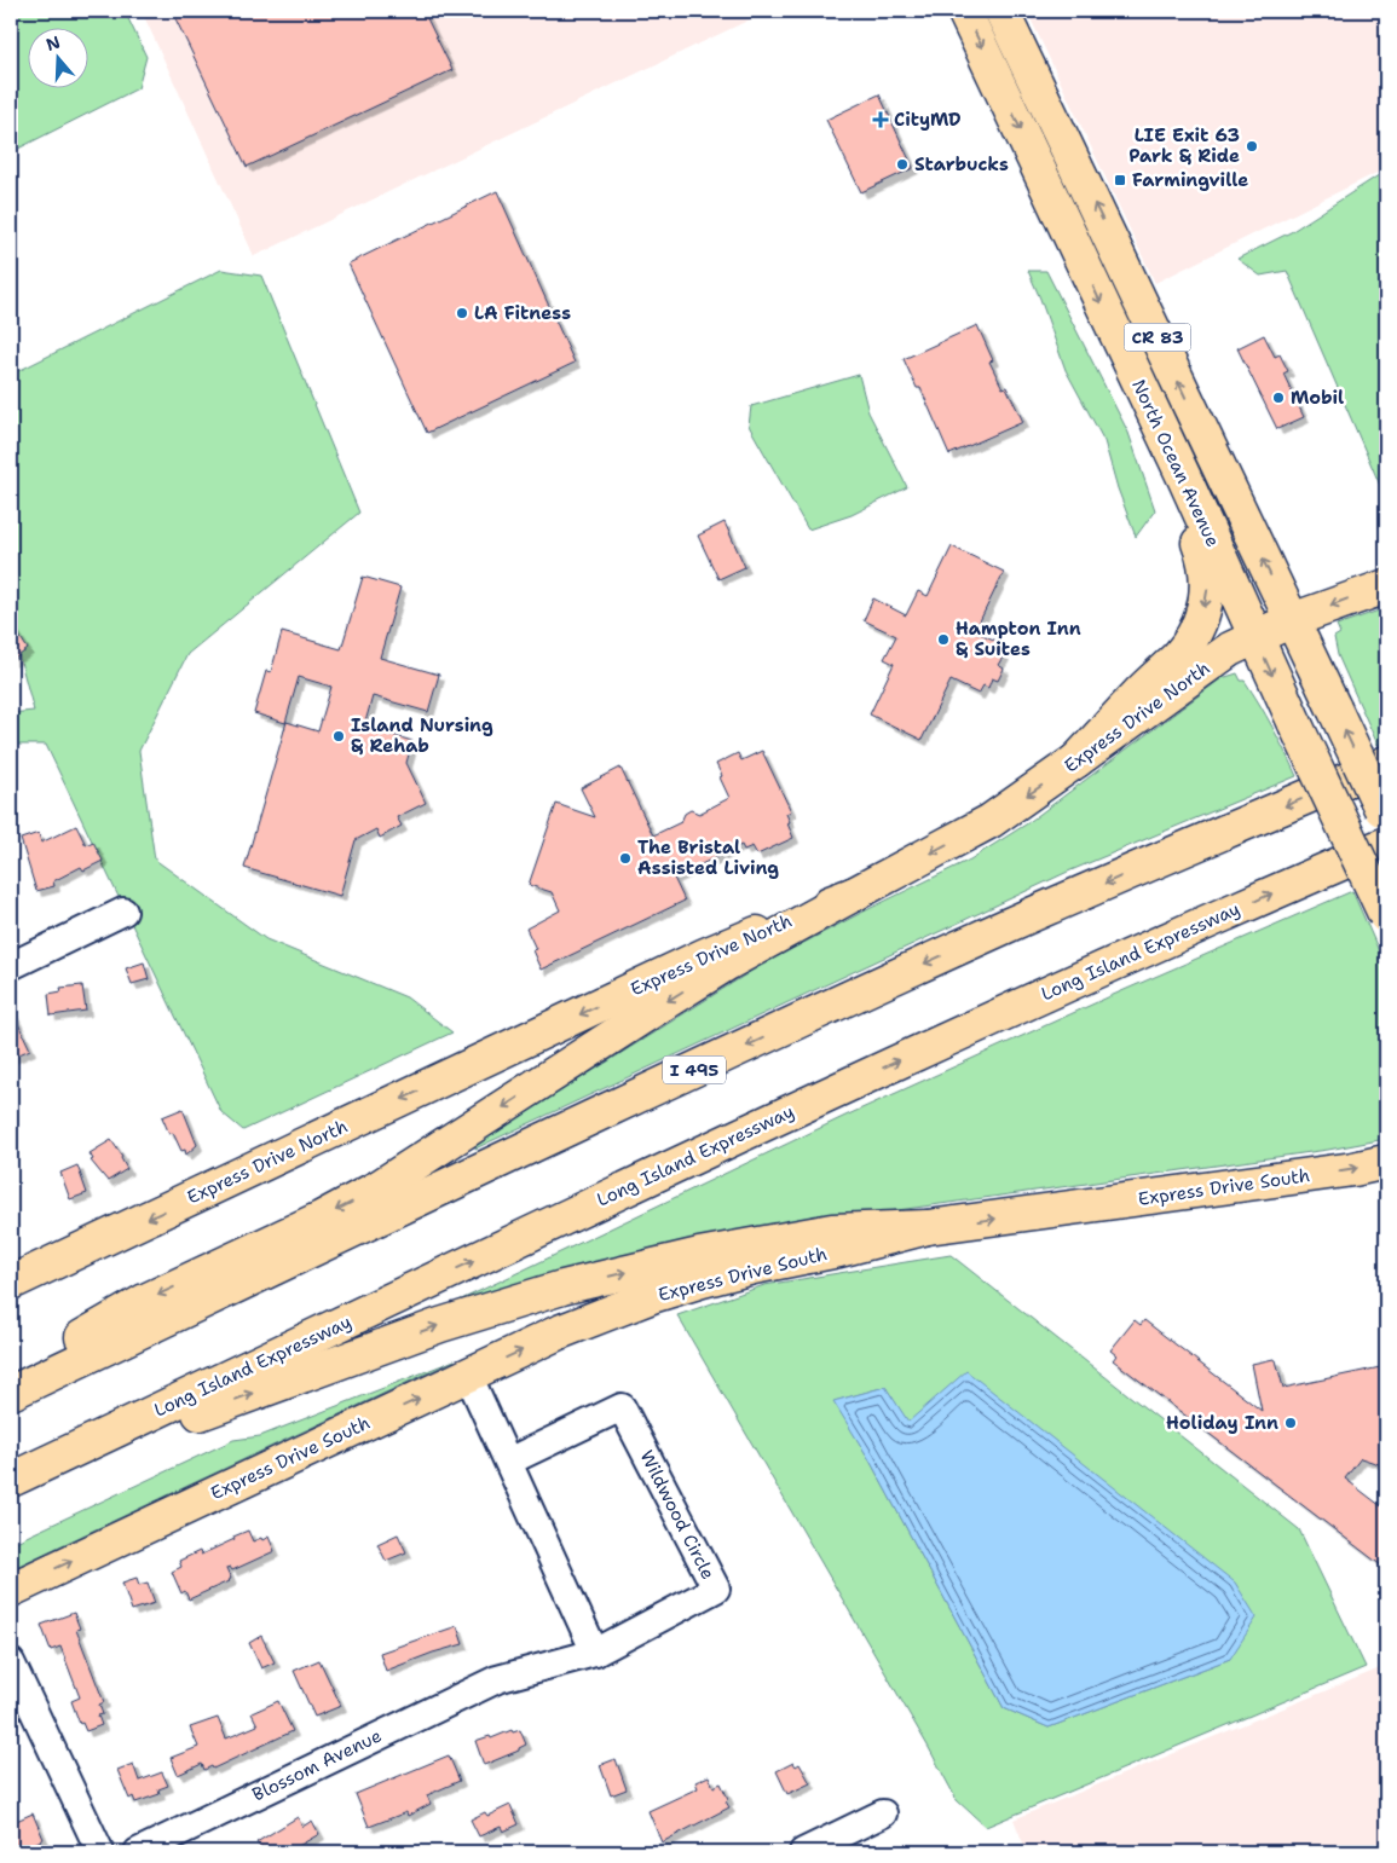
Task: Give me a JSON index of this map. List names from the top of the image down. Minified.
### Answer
{"streets":{"main road":["CR 83","North Ocean Avenue","Express Drive North","Long Island Expressway","I 495","Express Drive South"],"street":["Wildwood Circle","Blossom Avenue"]},"crossings":[["North Ocean Avenue","Express Drive North"],["Wildwood Circle","Blossom Avenue"]],"places":{"health":["CityMD"],"other":["LIE Exit 63 Park & Ride","Starbucks","LA Fitness","Mobil","Hampton Inn & Suites","Island Nursing & Rehab","The Bristal Assisted Living","Holiday Inn"],"transit":["Farmingville"]},"north":"top"}
